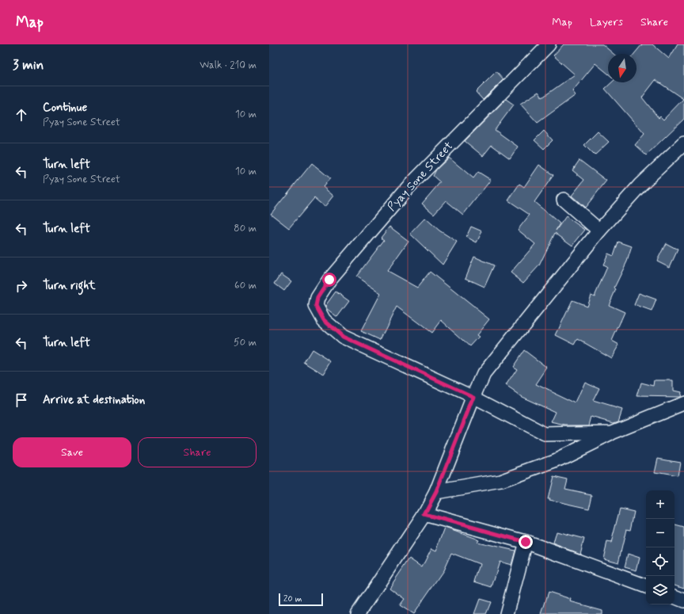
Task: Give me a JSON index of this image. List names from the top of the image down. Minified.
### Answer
{"streets":{"street":["Pyay Sone Street"]},"scale_bar":"20 m","north":"bottom","page":{"header":"Map","nav":["Map","Layers","Share"],"heading":["3 min","Walk · 210 m"],"list":[["Continue","Pyay Sone Street","10 m"],["Turn left","Pyay Sone Street","10 m"],["Turn left","80 m"],["Turn right","60 m"],["Turn left","50 m"],"Arrive at destination"],"buttons":["Save","Share"],"map_buttons":["+","−"],"scale":"20 m"}}
